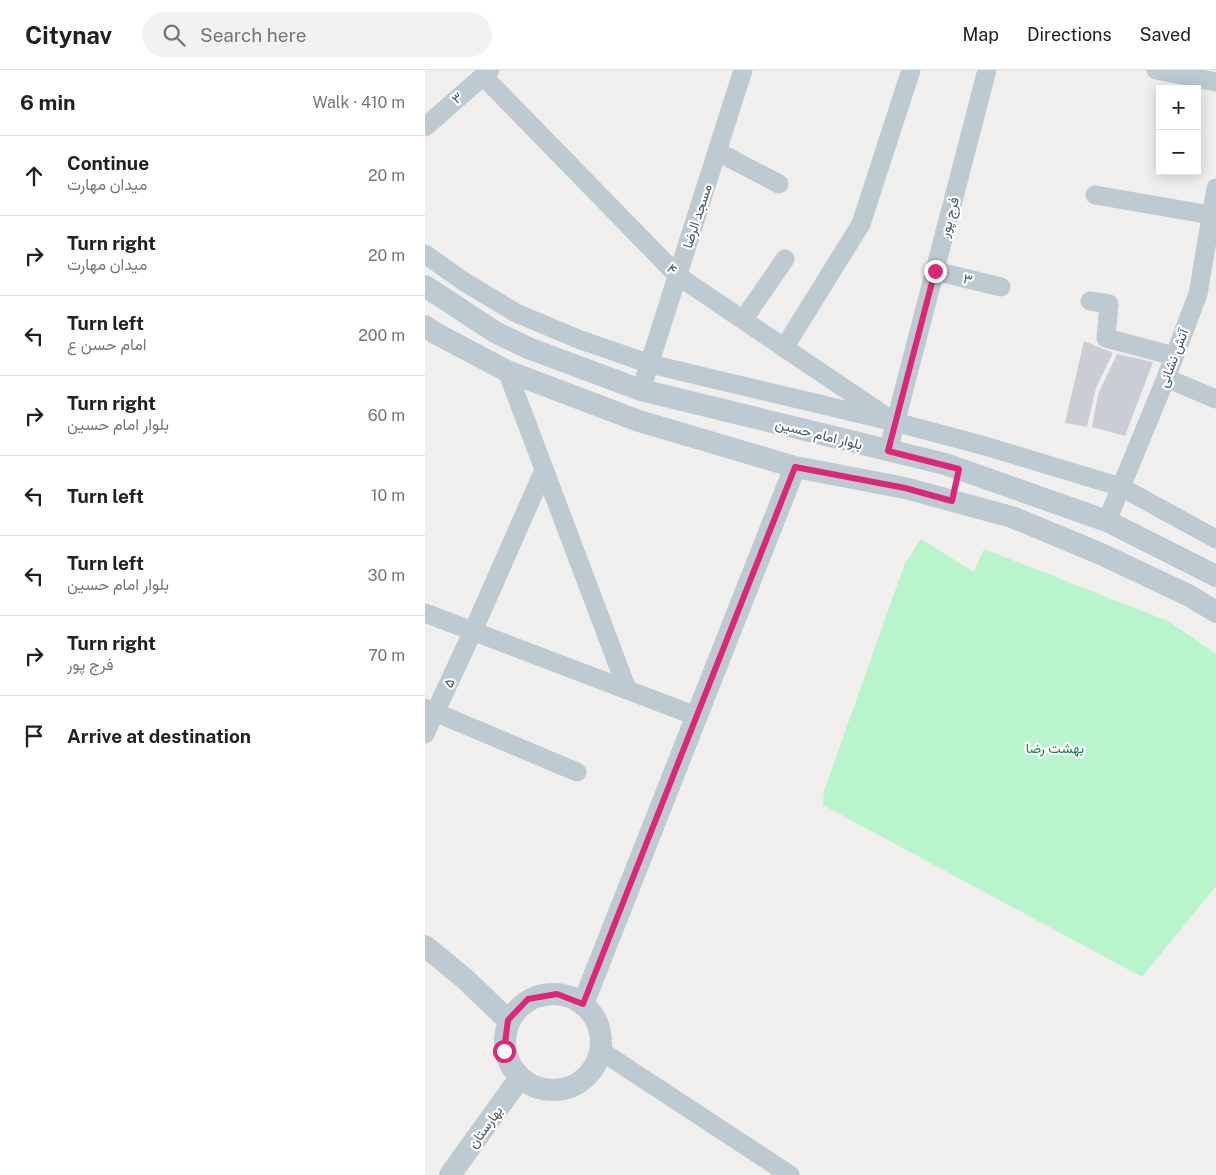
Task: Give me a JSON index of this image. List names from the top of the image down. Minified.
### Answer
{"streets":{"street":["۳","مسجد الرضا","فرج پور","۴","آتش نشانی","بلوار امام حسین","۵","بهارستان"]},"crossings":[["۳","فرج پور"],["۳","۴"],["مسجد الرضا","۴"],["مسجد الرضا","بلوار امام حسین"],["فرج پور","۴"],["فرج پور","بلوار امام حسین"],["آتش نشانی","بلوار امام حسین"]],"parks":["بهشت رضا"],"page":{"header":"Citynav","search":"Search here","nav":["Map","Directions","Saved"],"heading":["6 min","Walk · 410 m"],"map_buttons":["+","−"],"list":[["Continue","میدان مهارت","20 m"],["Turn right","میدان مهارت","20 m"],["Turn left","امام حسن ع","200 m"],["Turn right","بلوار امام حسین","60 m"],["Turn left","10 m"],["Turn left","بلوار امام حسین","30 m"],["Turn right","فرج پور","70 m"],"Arrive at destination"]}}
